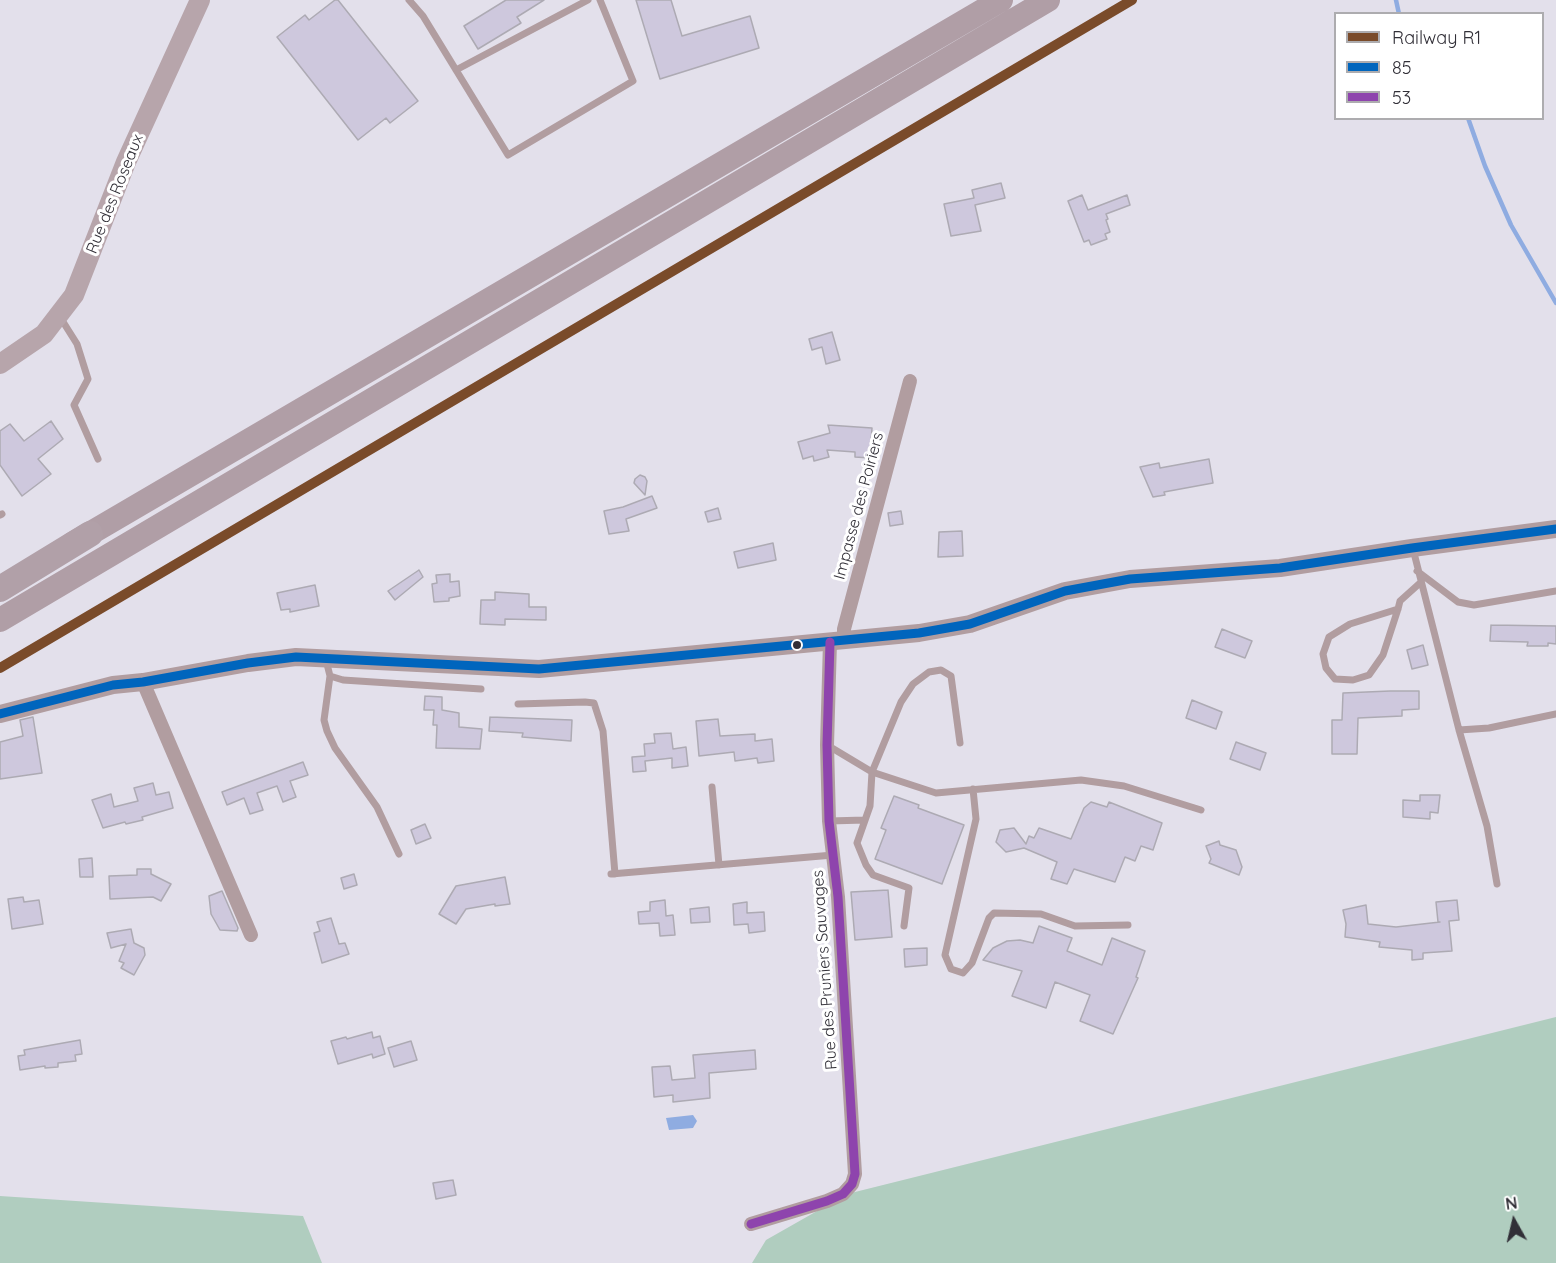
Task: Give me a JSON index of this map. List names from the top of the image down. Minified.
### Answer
{"streets":{"main road":["Rue des Roseaux"],"street":["Impasse des Poiriers","Rue des Pruniers Sauvages"]},"crossings":[["Impasse des Poiriers","Rue des Pruniers Sauvages"]],"lines":["rail line R1","transit line 85","transit line 53"],"legend":["Railway R1","85","53"],"north":"top"}
